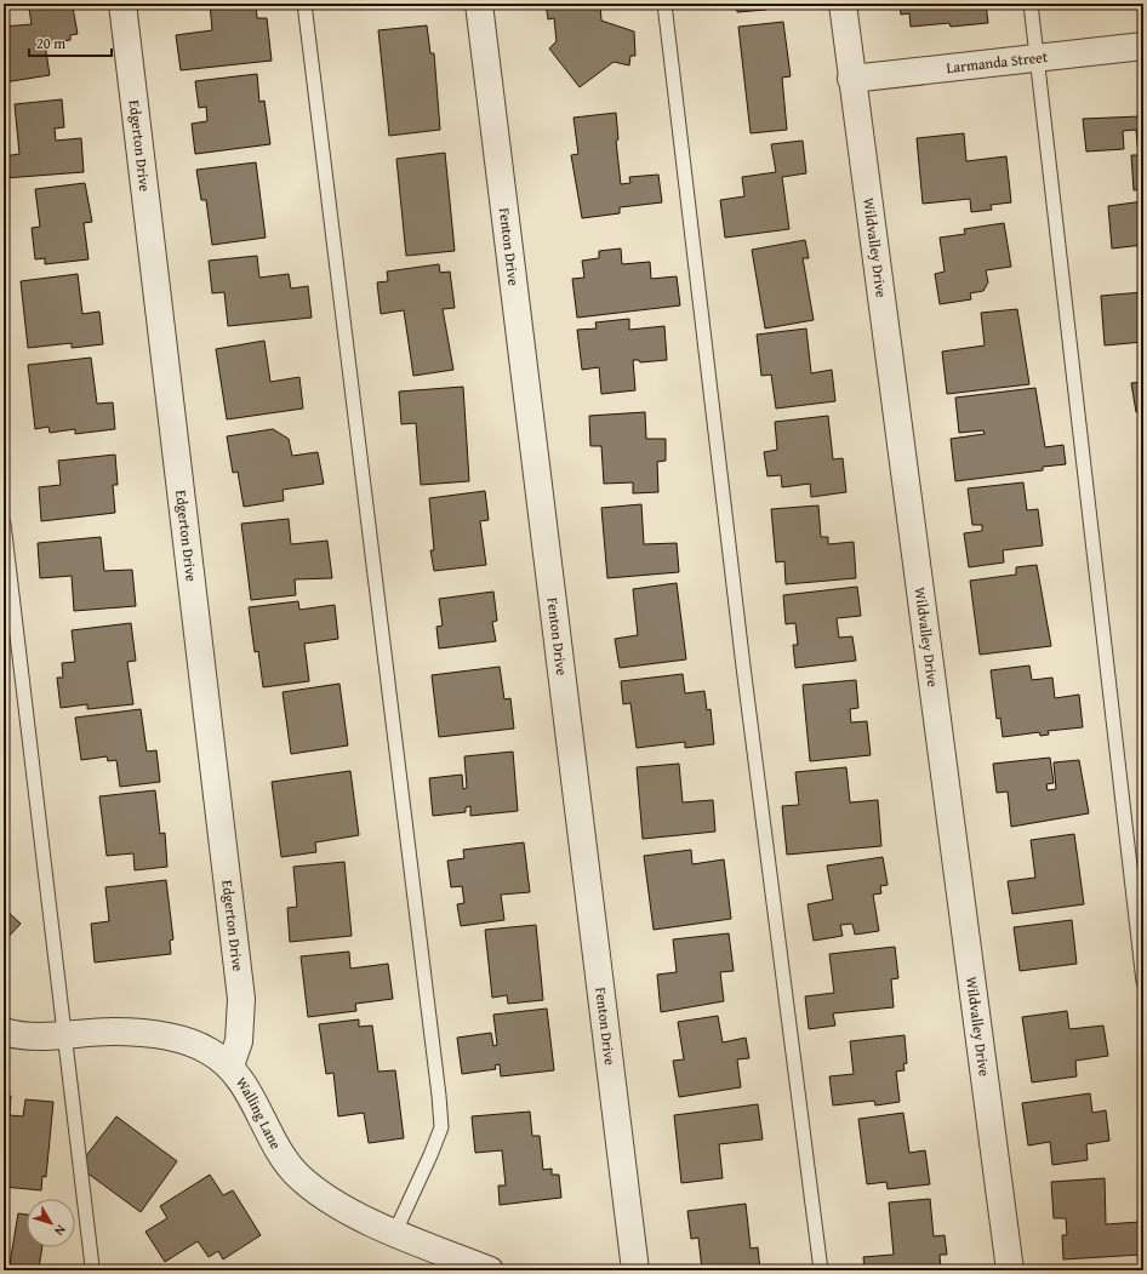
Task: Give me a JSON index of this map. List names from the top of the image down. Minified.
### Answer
{"streets":{"street":["Larmanda Street","Edgerton Drive","Fenton Drive","Wildvalley Drive","Walling Lane"]},"crossings":[["Larmanda Street","Wildvalley Drive"],["Edgerton Drive","Walling Lane"]],"scale_bar":"20 m","north":"bottom right"}
